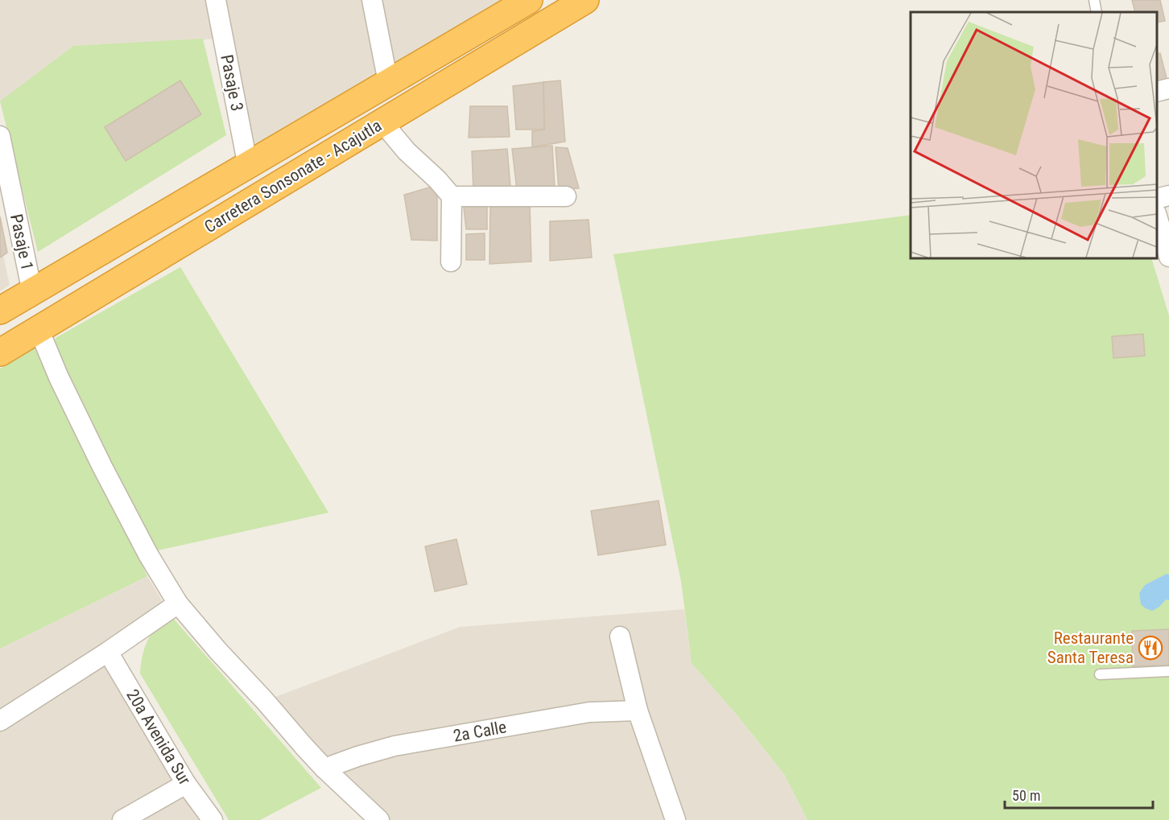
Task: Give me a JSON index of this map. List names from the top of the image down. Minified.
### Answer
{"streets":{"highway":["Carretera Sonsonate - Acajutla"],"street":["Pasaje 3","Pasaje 1","2a Calle","20a Avenida Sur"]},"crossings":[["Pasaje 3","Carretera Sonsonate - Acajutla"],["Carretera Sonsonate - Acajutla","Pasaje 1"]],"places":{"restaurant":["Restaurante Santa Teresa"]},"scale_bar":"50 m"}
